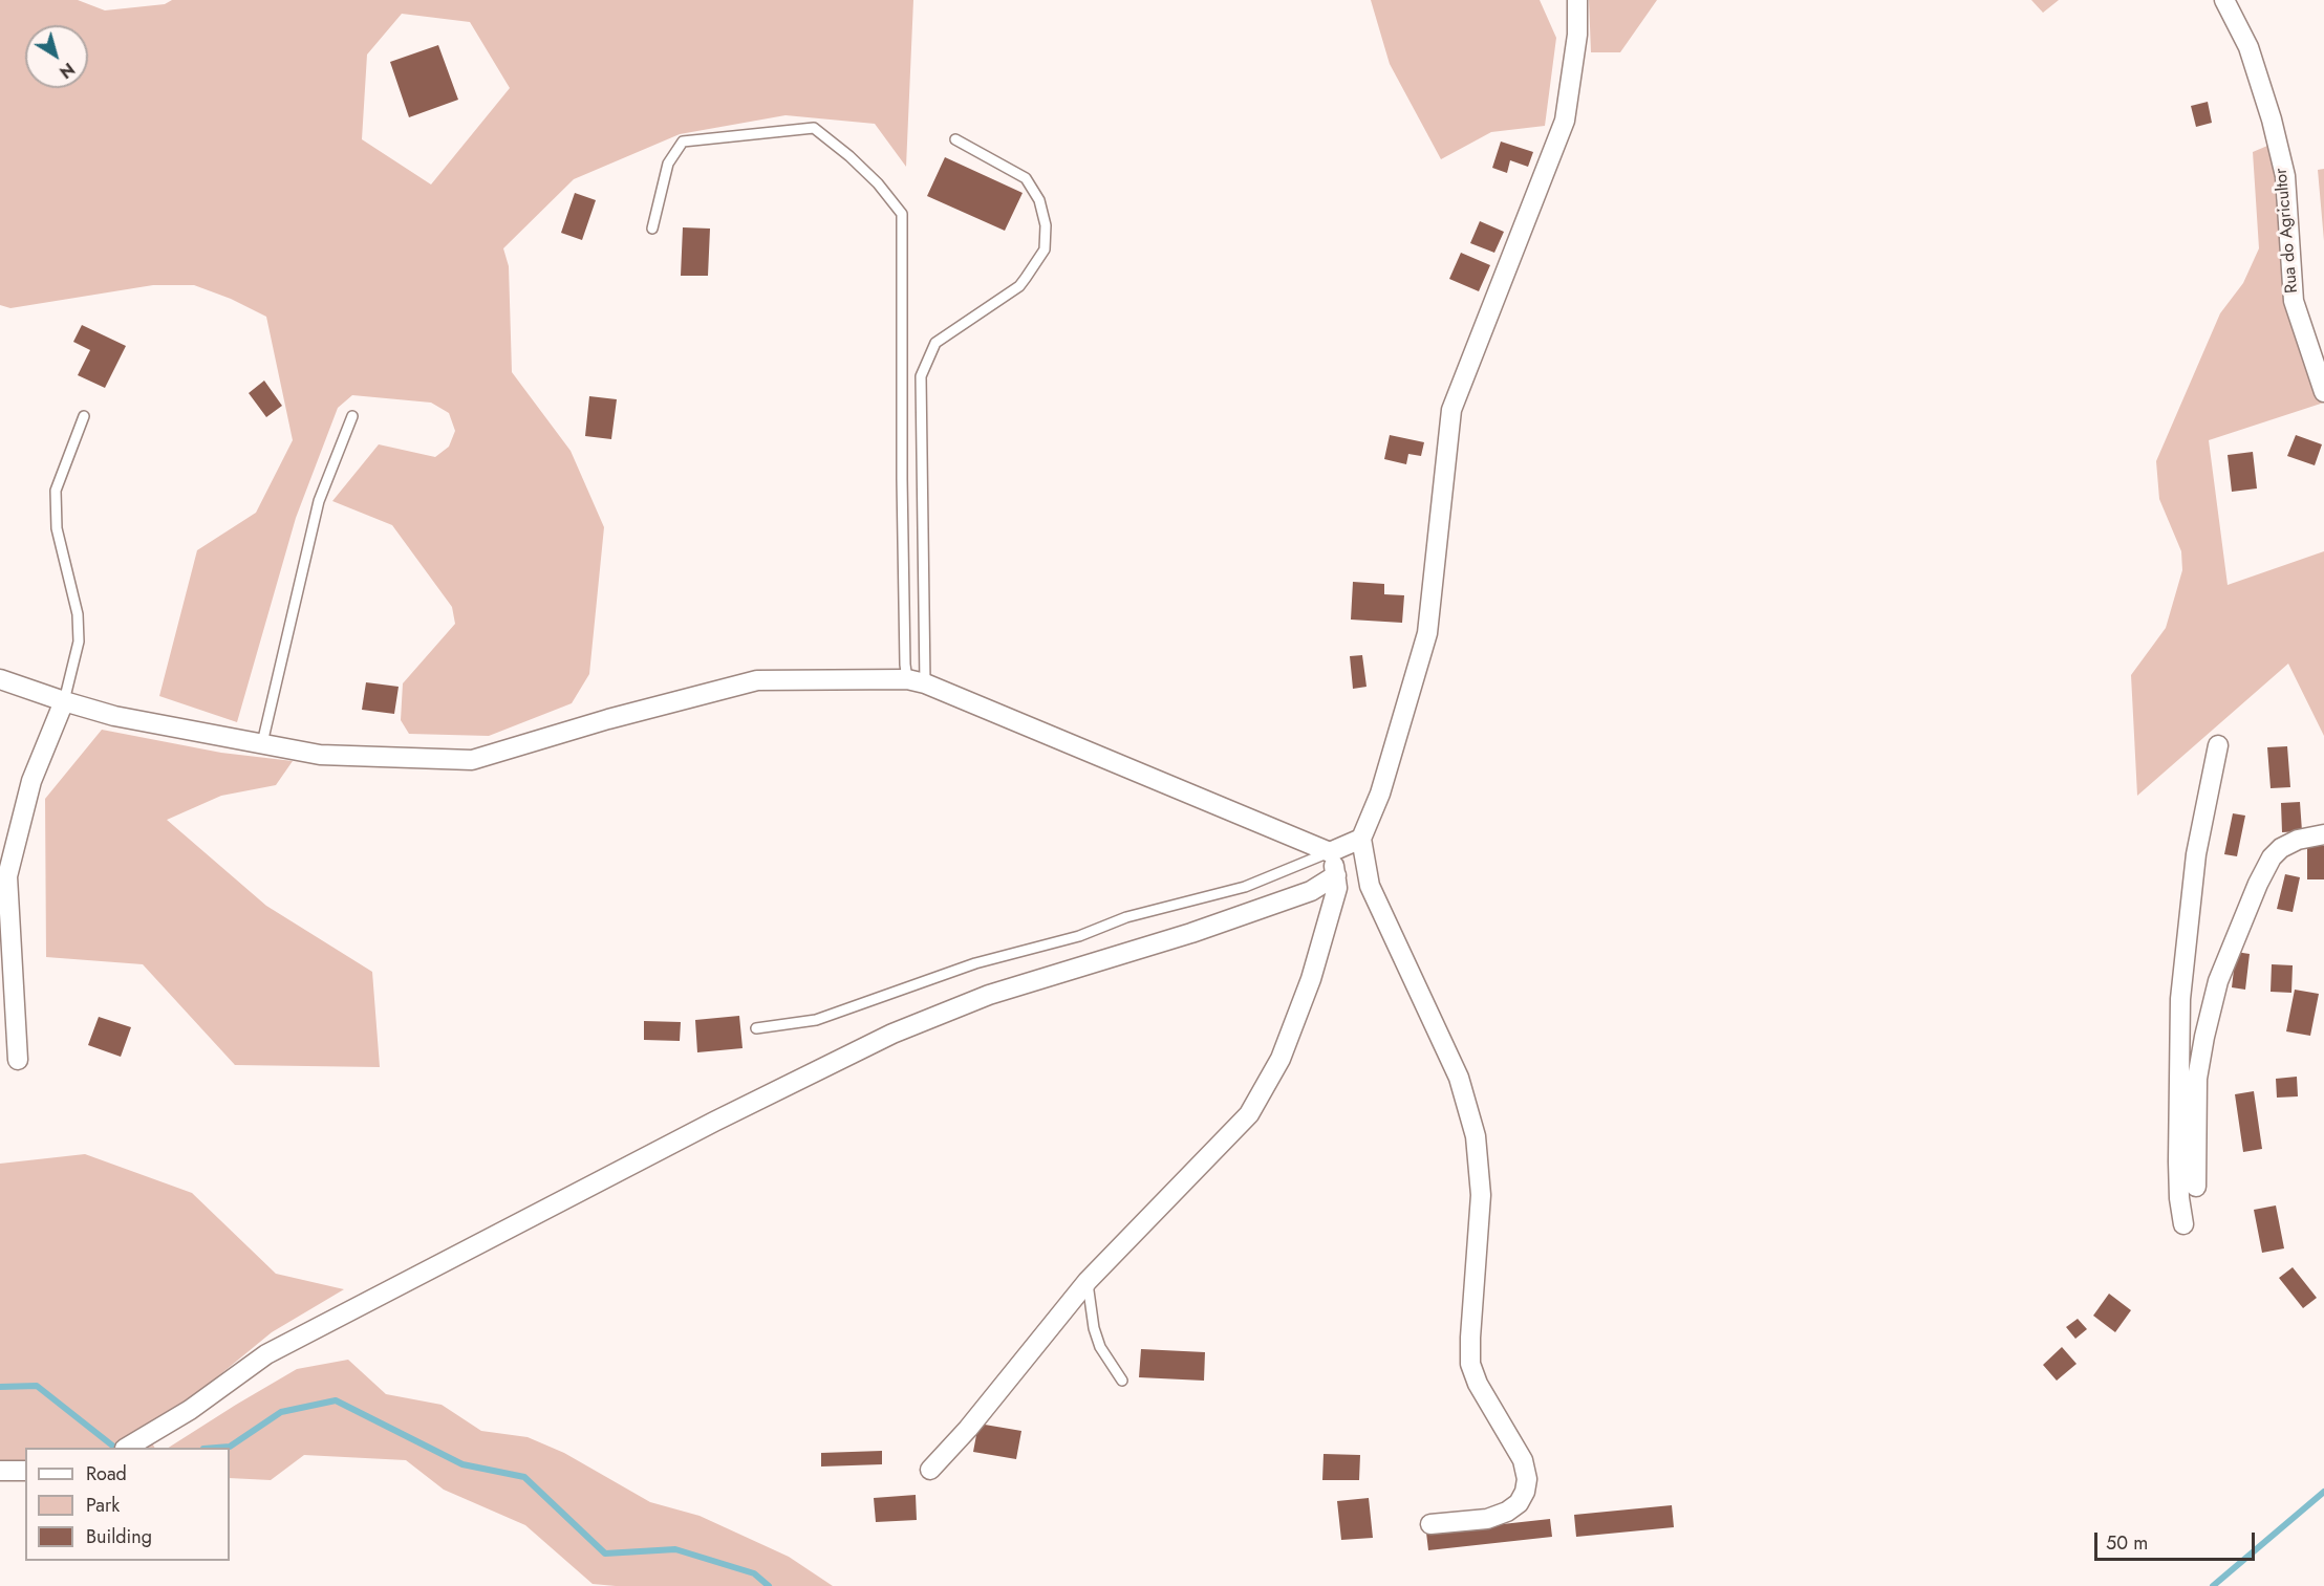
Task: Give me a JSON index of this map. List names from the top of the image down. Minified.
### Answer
{"streets":{"street":["Rua do Agricultor"]},"legend":["Road","Park","Building"],"scale_bar":"50 m","north":"bottom right"}
